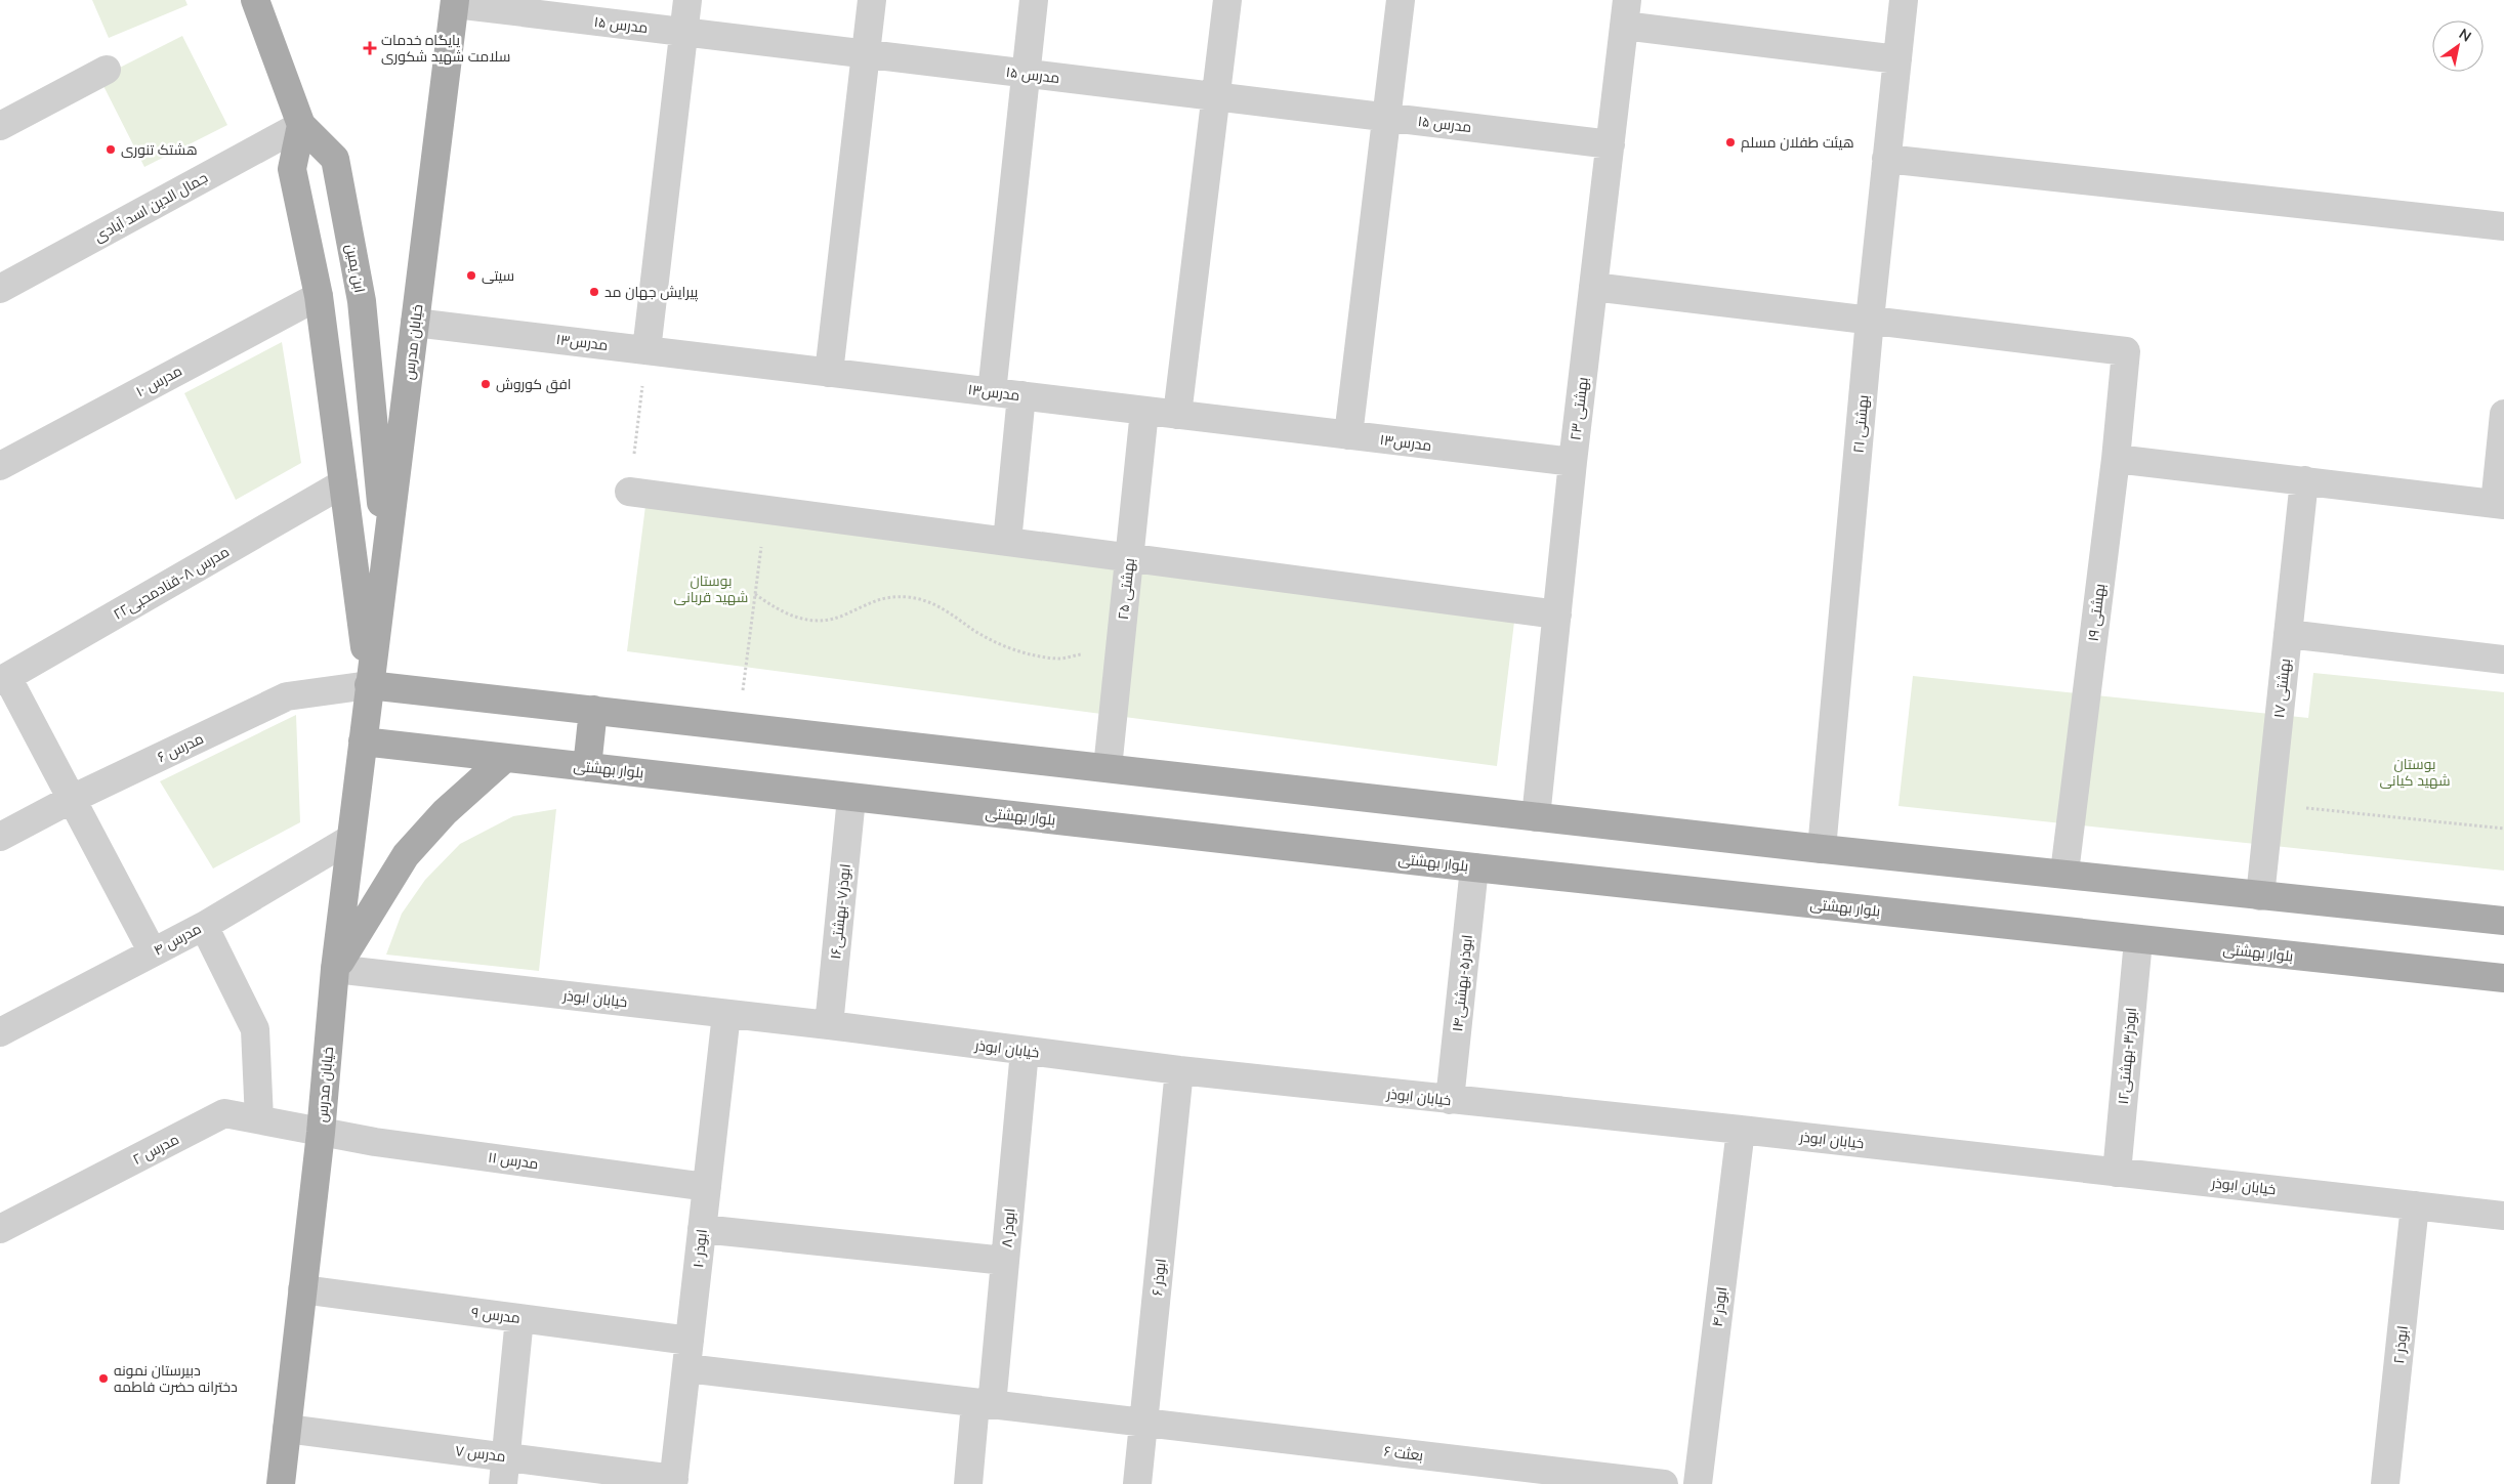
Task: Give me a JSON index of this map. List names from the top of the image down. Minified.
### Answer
{"streets":{"main road":["ابن یمین","خیابان مدرس","بلوار بهشتی"],"street":["مدرس ۱۵","جمال الدین اسد آبادی","مدرس۱۳","مدرس ۱۰","بهشتی ۲۳","بهشتی ۲۱","مدرس ۸-قنادمحبی۲۲","بهشتی ۲۵","بهشتی ۱۹","بهشتی ۱۷","مدرس ۶","ابوذر۷-بهشتی۱۶","مدرس ۴","ابوذر۵-بهشتی۱۴","خیابان ابوذر","ابوذر۳-بهشتی۱۲","مدرس ۲","مدرس ۱۱","ابوذر ۸","ابوذر ۱۰","ابوذر ۶","ابوذر ۴","مدرس ۹","ابوذر ۲","مدرس ۷","بعثت ۶"]},"crossings":[["مدرس ۱۵","خیابان مدرس"],["مدرس ۱۵","بهشتی ۲۳"],["جمال الدین اسد آبادی","ابن یمین"],["جمال الدین اسد آبادی","خیابان مدرس"],["ابن یمین","خیابان مدرس"],["خیابان مدرس","مدرس۱۳"],["خیابان مدرس","مدرس ۱۰"],["خیابان مدرس","مدرس ۸-قنادمحبی۲۲"],["خیابان مدرس","مدرس ۶"],["خیابان مدرس","بلوار بهشتی"],["خیابان مدرس","مدرس ۴"],["خیابان مدرس","خیابان ابوذر"],["خیابان مدرس","مدرس ۲"],["خیابان مدرس","مدرس ۱۱"],["خیابان مدرس","مدرس ۹"],["خیابان مدرس","مدرس ۷"],["مدرس۱۳","بهشتی ۲۳"],["مدرس۱۳","بهشتی ۲۵"],["بهشتی ۲۱","بهشتی ۱۹"],["بلوار بهشتی","ابوذر۷-بهشتی۱۶"],["بلوار بهشتی","ابوذر۵-بهشتی۱۴"],["بلوار بهشتی","ابوذر۳-بهشتی۱۲"],["ابوذر۷-بهشتی۱۶","خیابان ابوذر"],["ابوذر۵-بهشتی۱۴","خیابان ابوذر"],["خیابان ابوذر","ابوذر۳-بهشتی۱۲"],["خیابان ابوذر","ابوذر ۸"],["خیابان ابوذر","ابوذر ۱۰"],["خیابان ابوذر","ابوذر ۶"],["خیابان ابوذر","ابوذر ۴"],["خیابان ابوذر","ابوذر ۲"],["مدرس ۲","مدرس ۱۱"],["مدرس ۱۱","ابوذر ۱۰"],["ابوذر ۸","بعثت ۶"],["ابوذر ۱۰","مدرس ۹"],["ابوذر ۱۰","مدرس ۷"],["ابوذر ۱۰","بعثت ۶"],["ابوذر ۶","بعثت ۶"]],"parks":["بوستان شهید قربانی","بوستان شهید کیانی"],"places":{"health":["پایگاه خدمات سلامت شهید شکوری"],"other":["هيئت طفلان مسلم","هشتک تنوری","سیتی","پیرایش جهان مد","افق کوروش","دبیرستان نمونه دخترانه حضرت فاطمه"]},"north":"top right"}
